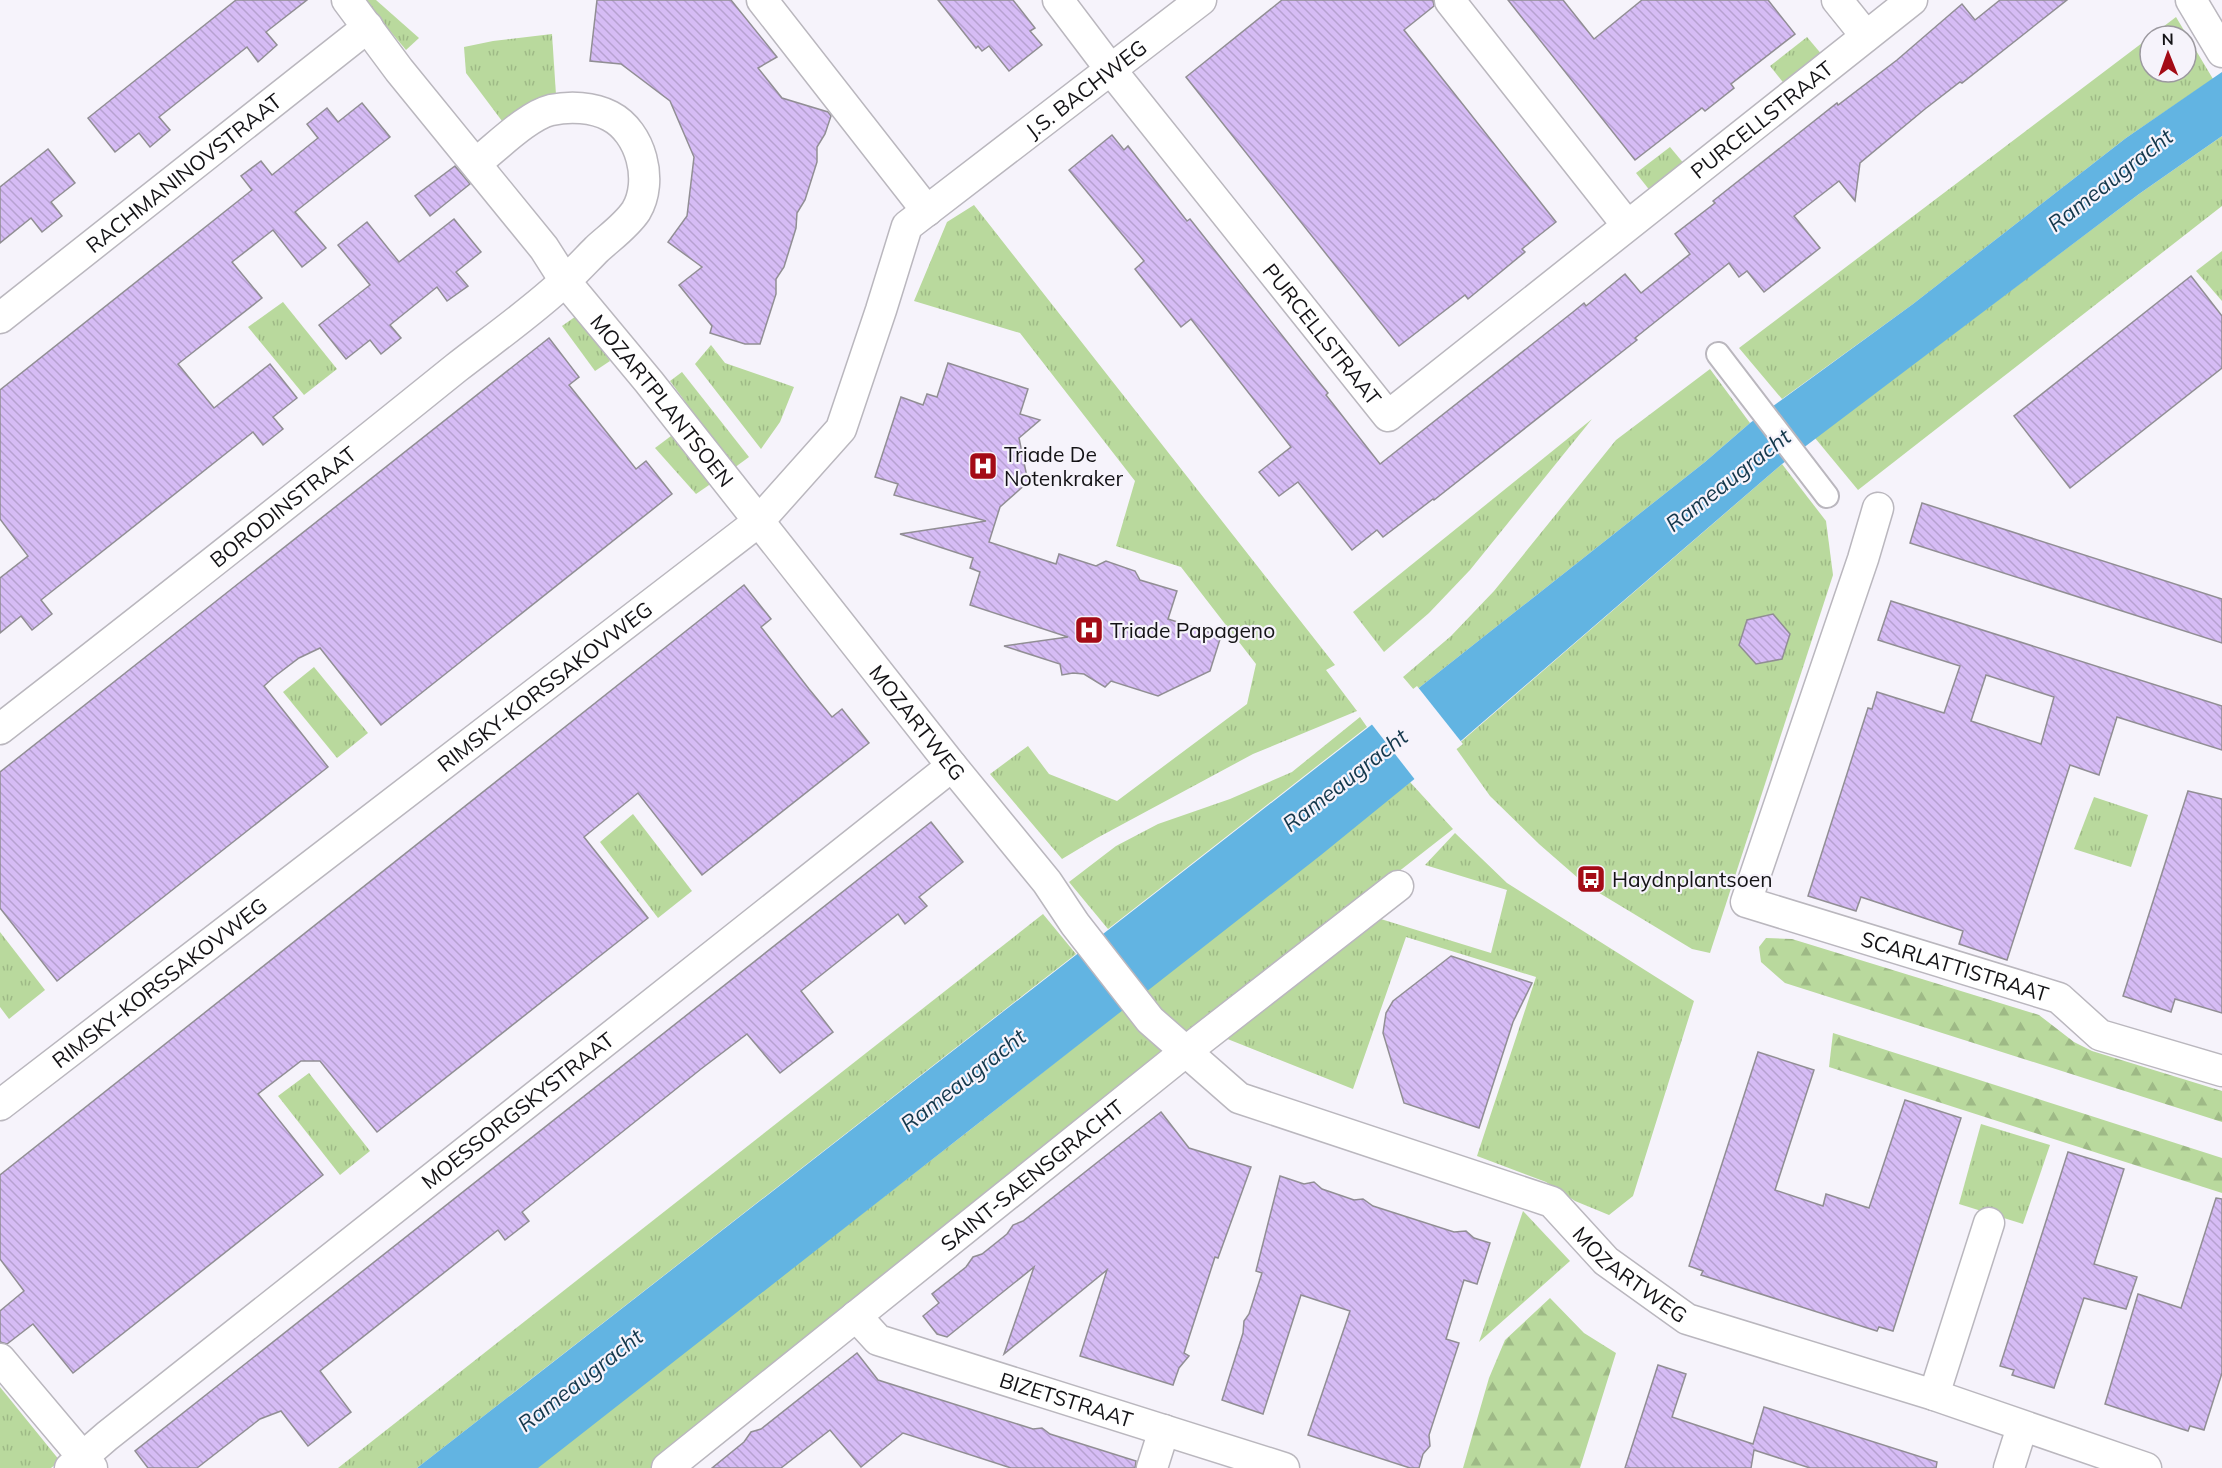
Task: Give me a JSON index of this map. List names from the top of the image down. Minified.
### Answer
{"streets":{"street":["J.S. BACHWEG","PURCELLSTRAAT","RACHMANINOVSTRAAT","MOZARTPLANTSOEN","BORODINSTRAAT","RIMSKY-KORSSAKOVWEG","MOZARTWEG","SCARLATTISTRAAT","MOESSORGSKYSTRAAT","SAINT-SAENSGRACHT","BIZETSTRAAT"]},"crossings":[["J.S. BACHWEG","PURCELLSTRAAT"],["J.S. BACHWEG","RIMSKY-KORSSAKOVWEG"],["RACHMANINOVSTRAAT","MOZARTPLANTSOEN"],["MOZARTPLANTSOEN","BORODINSTRAAT"],["MOZARTPLANTSOEN","RIMSKY-KORSSAKOVWEG"],["MOZARTPLANTSOEN","MOZARTWEG"],["RIMSKY-KORSSAKOVWEG","MOZARTWEG"],["MOZARTWEG","MOESSORGSKYSTRAAT"],["MOZARTWEG","SAINT-SAENSGRACHT"],["SAINT-SAENSGRACHT","BIZETSTRAAT"]],"water":["Rameaugracht"],"places":{"hospital":["Triade De Notenkraker","Triade Papageno"],"bus stop":["Haydnplantsoen"]},"north":"top"}
